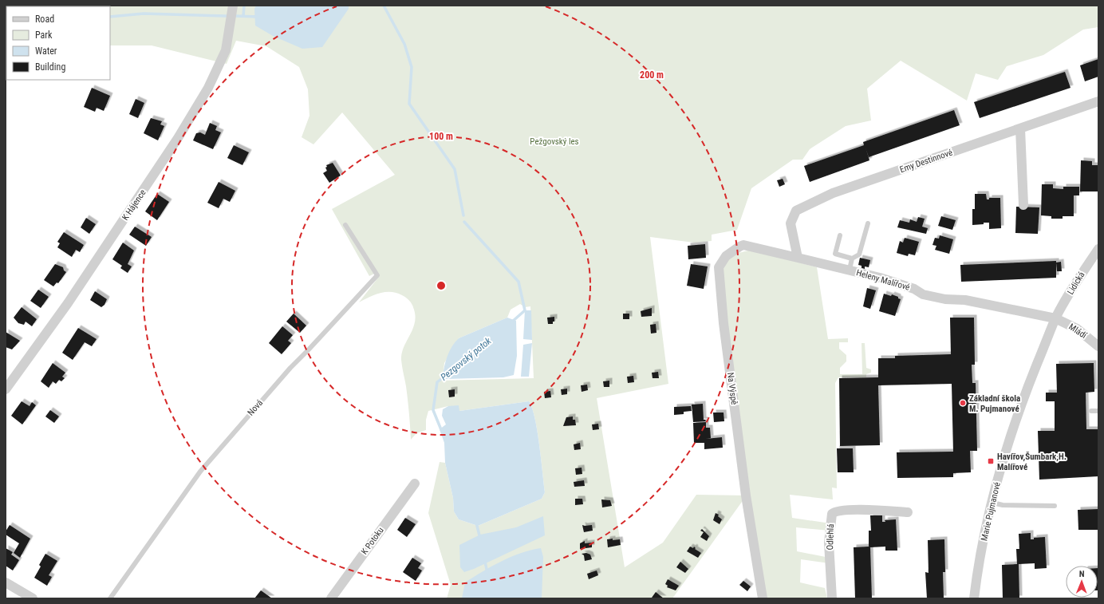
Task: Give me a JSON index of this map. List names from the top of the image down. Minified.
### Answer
{"streets":{"street":["Emy Destinnové","K Hájence","Heleny Malířové","Lidická","Mládí","Na Výspě","Marie Pujmanové","Odlehlá","K Potoku"],"lane":["Nová"]},"crossings":[["Emy Destinnové","Heleny Malířové"],["Emy Destinnové","Na Výspě"],["Heleny Malířové","Lidická"],["Heleny Malířové","Mládí"],["Heleny Malířové","Na Výspě"],["Heleny Malířové","Marie Pujmanové"],["Lidická","Mládí"],["Lidická","Marie Pujmanové"],["Mládí","Marie Pujmanové"]],"water":["Pezgovský potok"],"parks":["Pežgovský les"],"places":{"other":["Základní škola M. Pujmanové"],"transit":["Havířov,Šumbark,H. Malířové"]},"legend":["Road","Park","Water","Building"],"north":"top","rings":["200 m","100 m"]}
